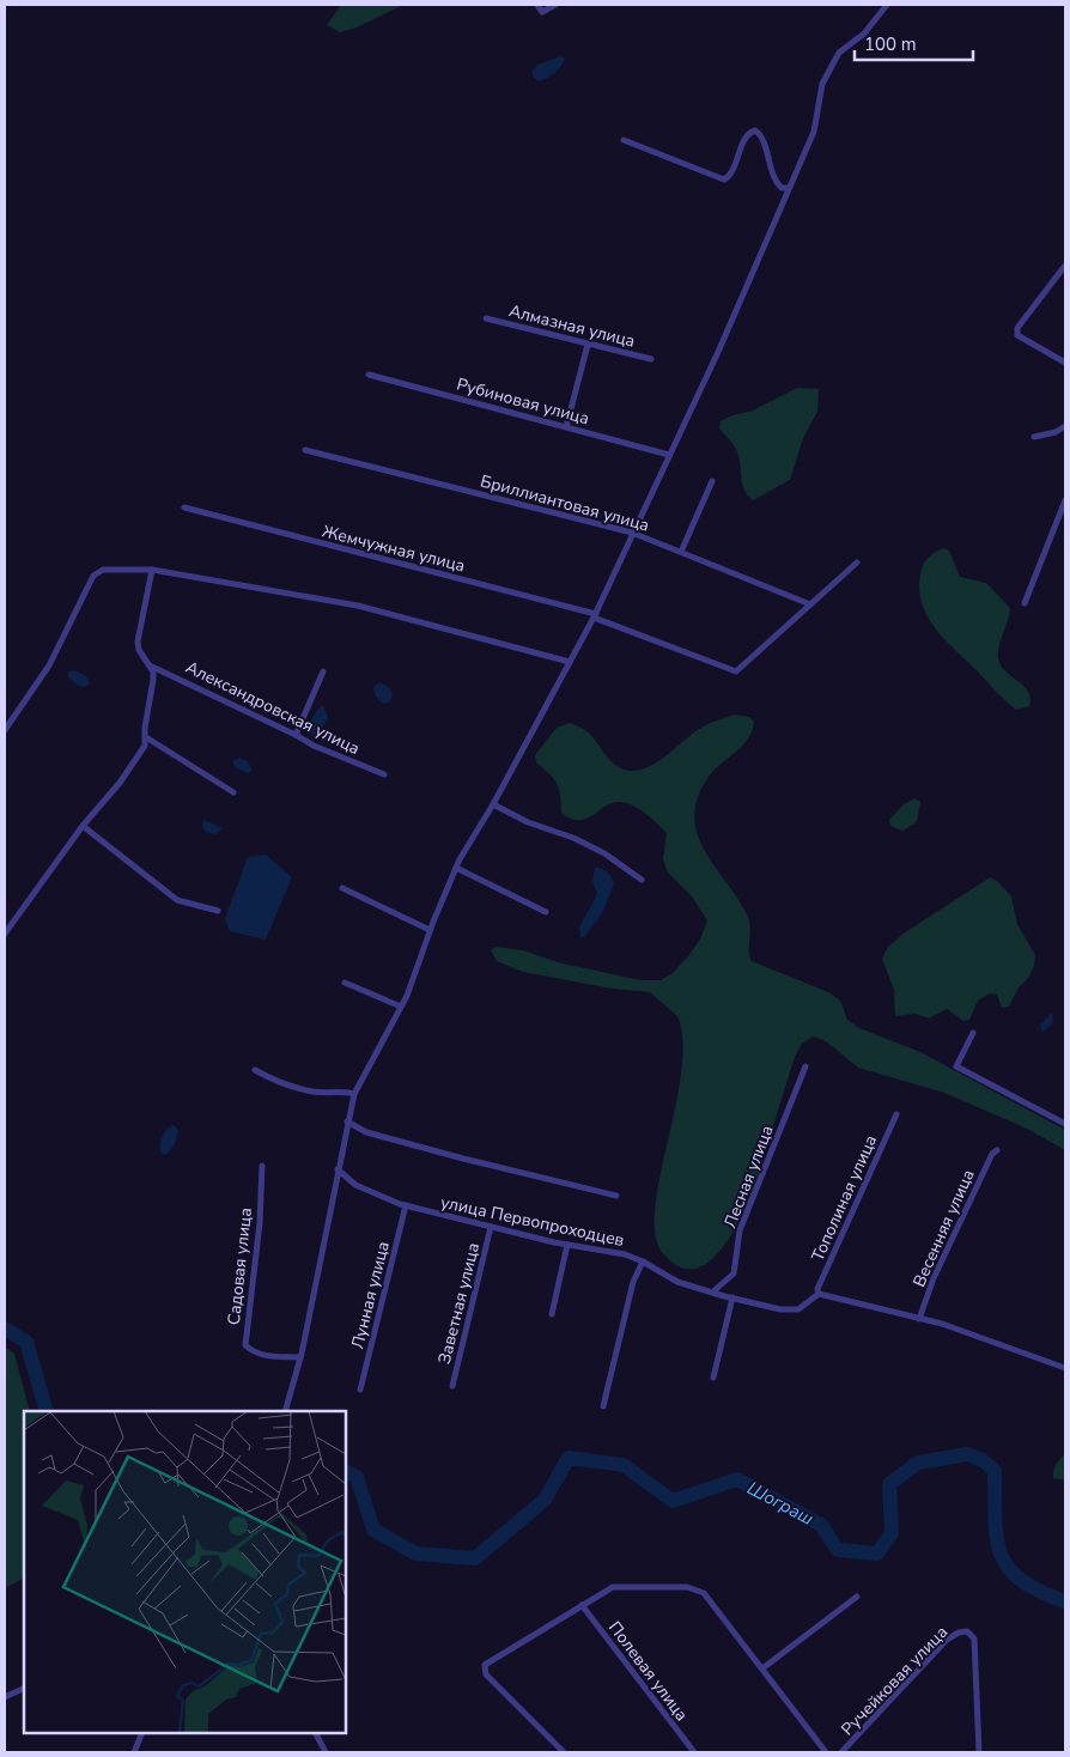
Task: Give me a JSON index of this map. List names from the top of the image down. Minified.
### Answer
{"streets":{"street":["Алмазная улица","Рубиновая улица","Бриллиантовая улица","Жемчужная улица","Александровская улица","Лесная улица","Тополиная улица","улица Первопроходцев","Весенняя улица","Садовая улица","Лунная улица","Заветная улица","Полевая улица","Ручейковая улица"]},"crossings":[["Бриллиантовая улица","Жемчужная улица"],["Лесная улица","улица Первопроходцев"],["Тополиная улица","улица Первопроходцев"],["улица Первопроходцев","Лунная улица"],["улица Первопроходцев","Заветная улица"]],"water":["Шограш"],"scale_bar":"100 m"}
